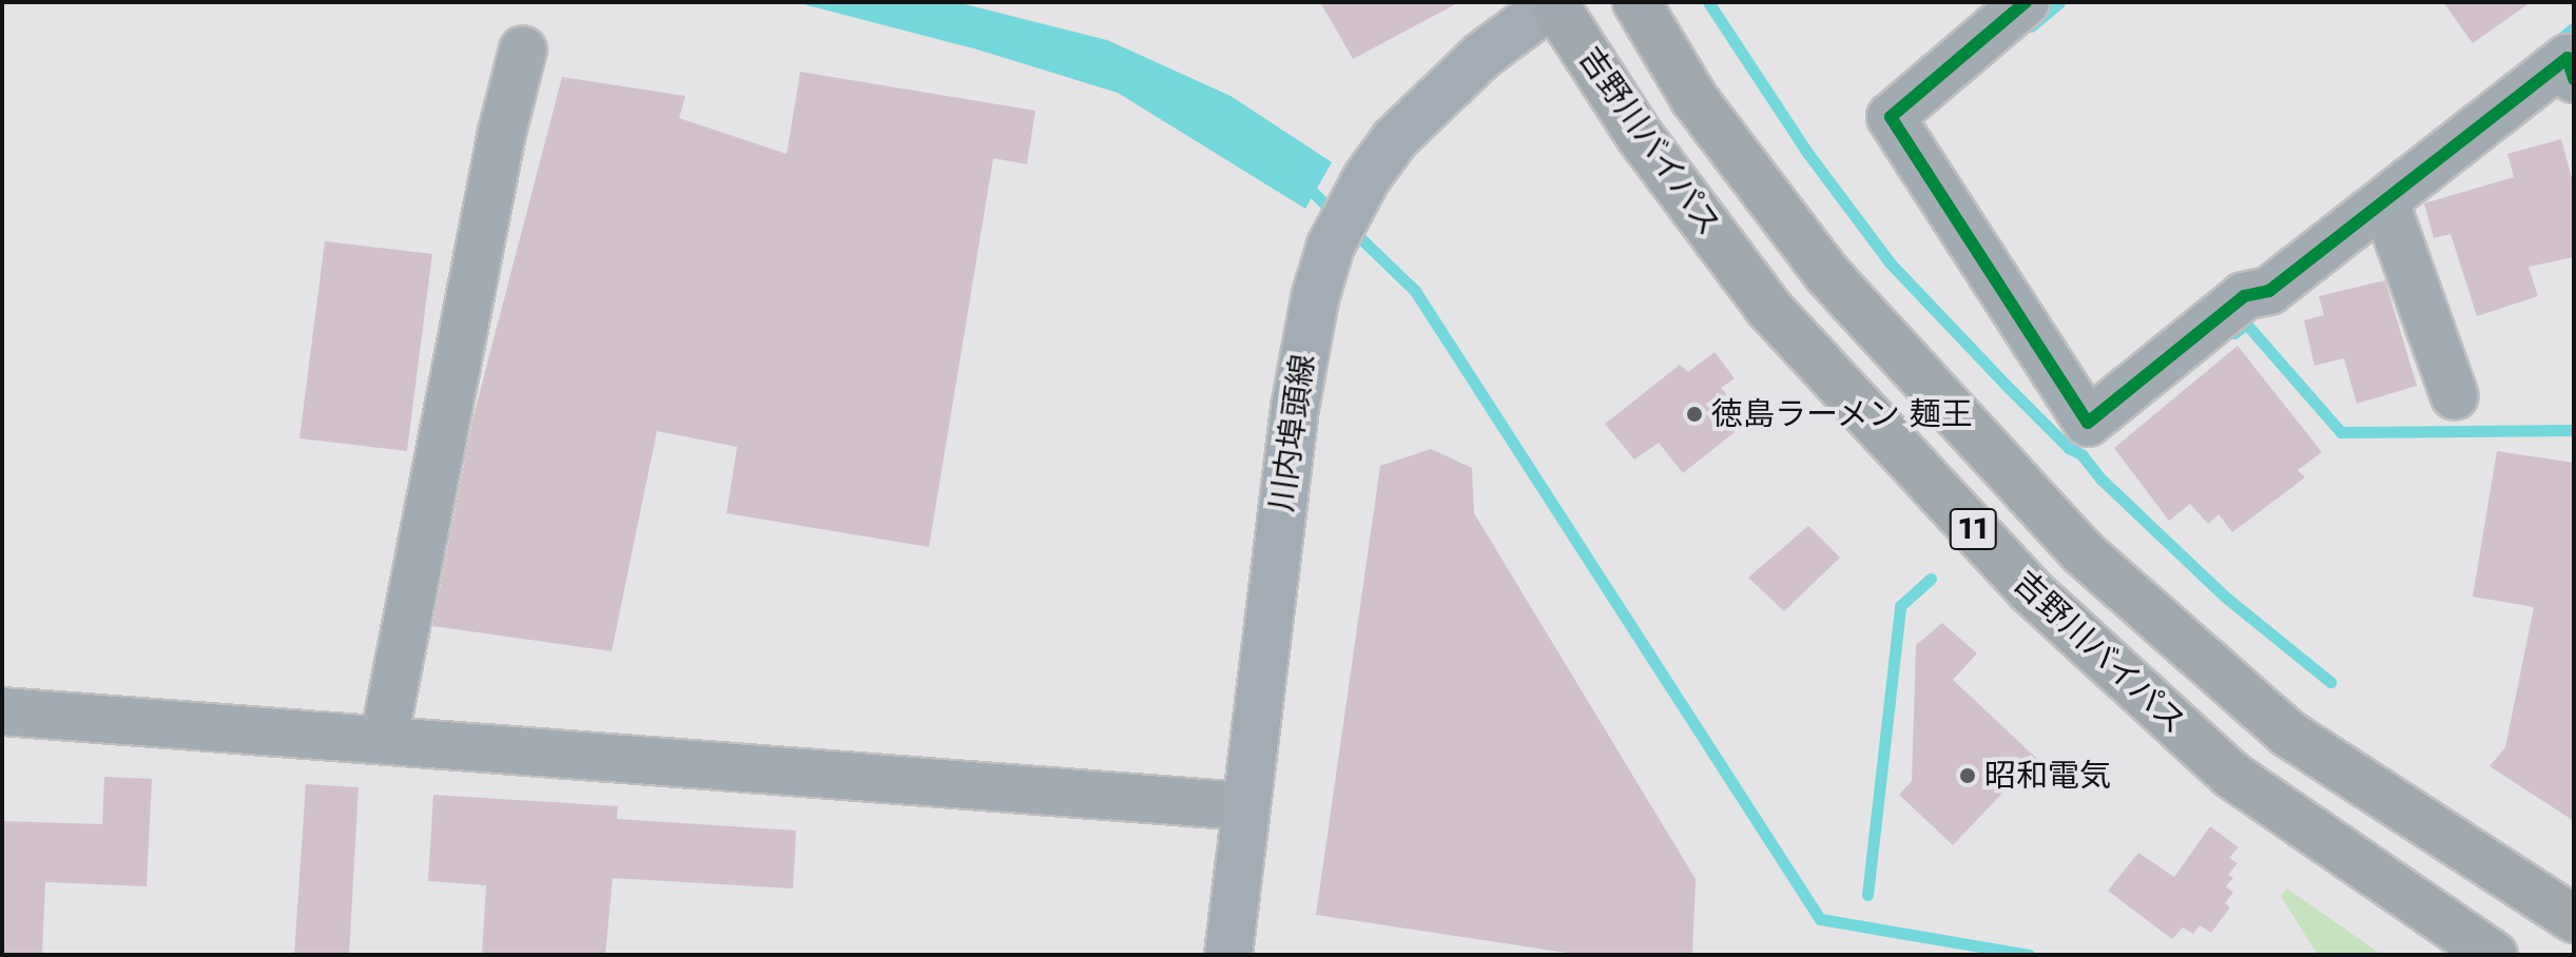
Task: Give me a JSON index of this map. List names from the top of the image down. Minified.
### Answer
{"streets":{"highway":["吉野川バイパス","11"],"main road":["川内埠頭線"]},"crossings":[["吉野川バイパス","川内埠頭線"]],"places":["徳島ラーメン 麺王","昭和電気"]}
